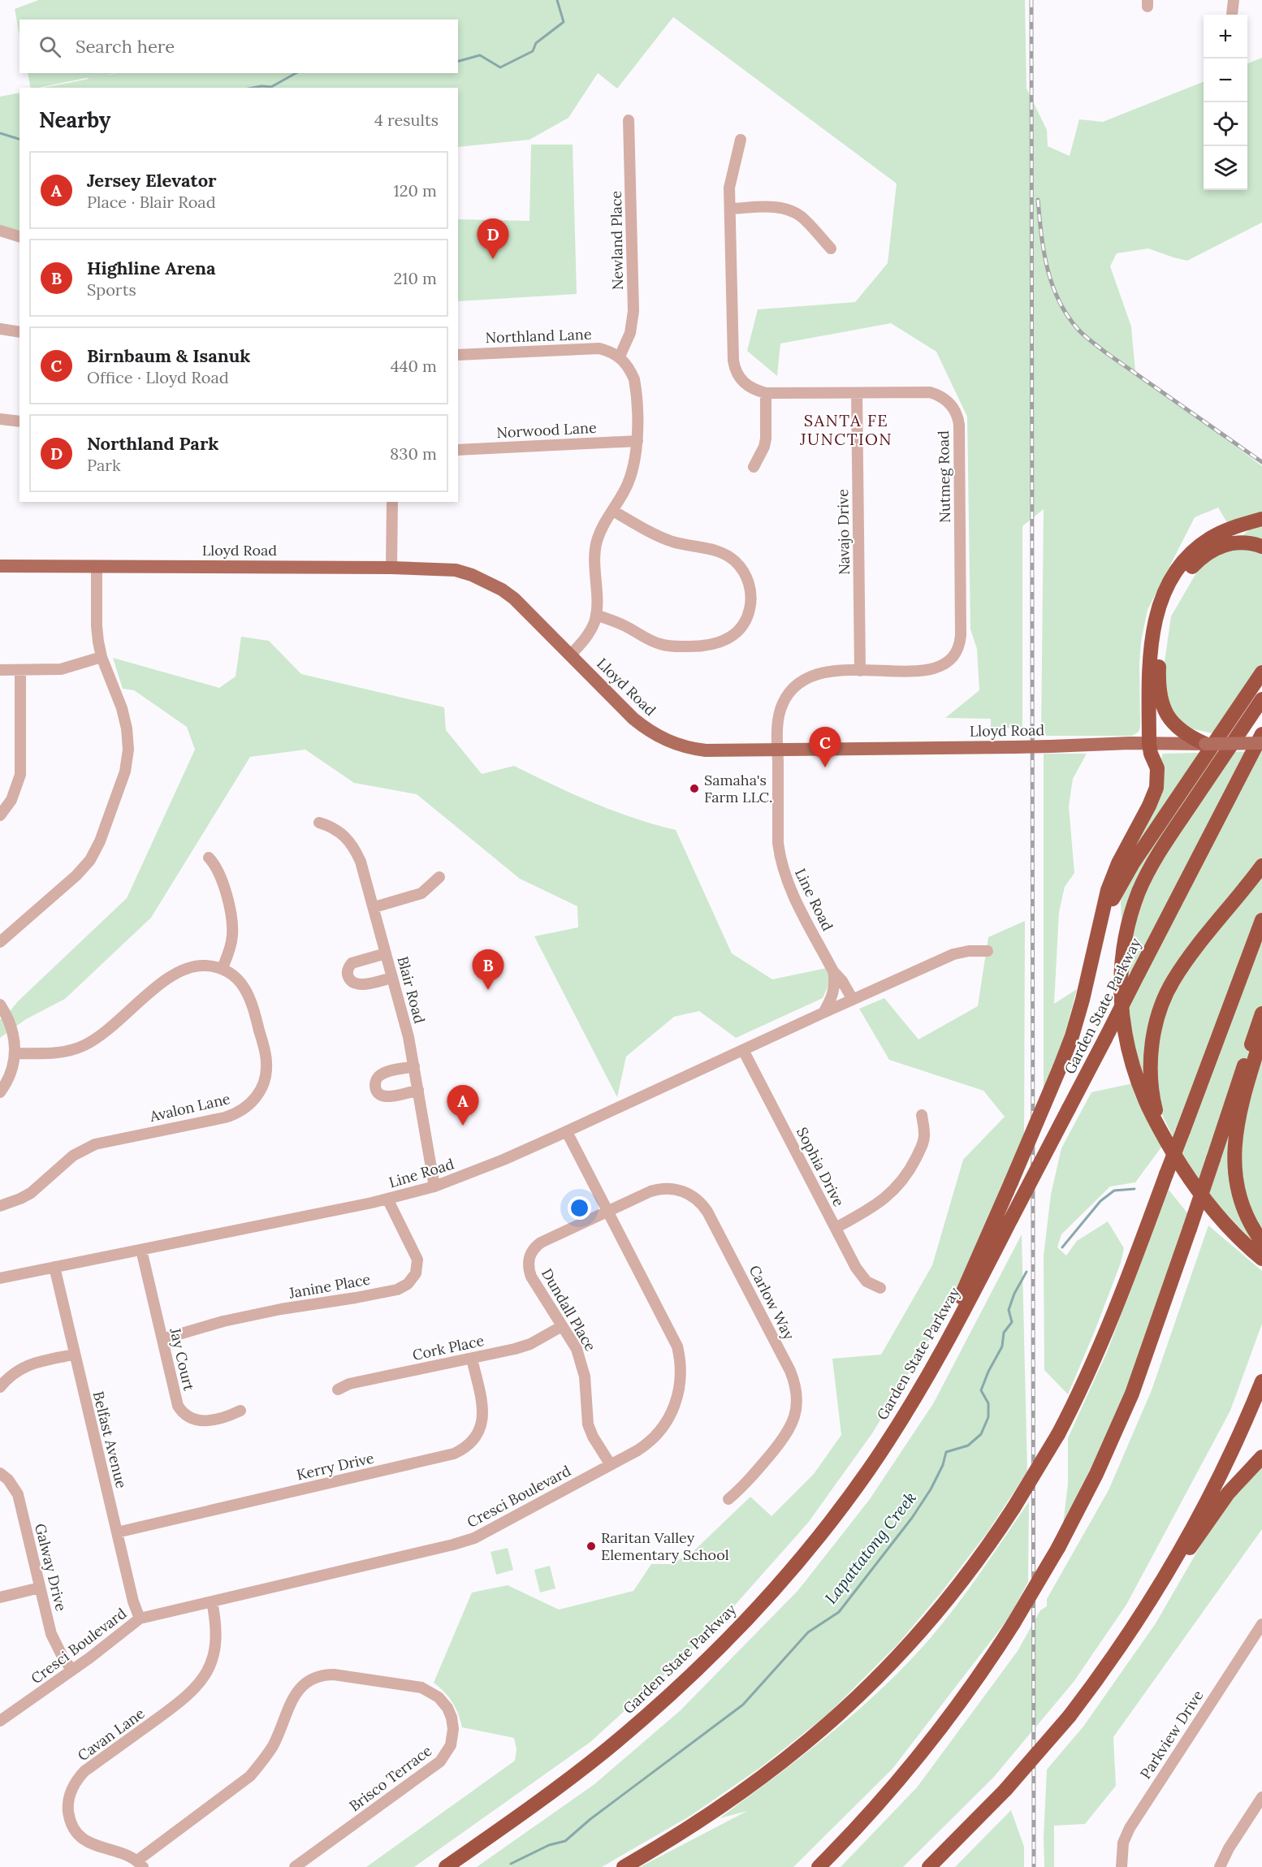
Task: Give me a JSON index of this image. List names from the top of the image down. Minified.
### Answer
{"streets":{"highway":["Garden State Parkway"],"main road":["Lloyd Road"],"street":["Newland Place","Northland Lane","Norwood Lane","Nutmeg Road","Navajo Drive","Line Road","Blair Road","Avalon Lane","Sophia Drive","Janine Place","Carlow Way","Dundall Place","Cork Place","Jay Court","Belfast Avenue","Kerry Drive","Cresci Boulevard","Galway Drive","Cavan Lane","Parkview Drive","Brisco Terrace"]},"crossings":[["Newland Place","Northland Lane"],["Nutmeg Road","Navajo Drive"],["Nutmeg Road","Lloyd Road"],["Nutmeg Road","Line Road"],["Lloyd Road","Line Road"],["Line Road","Blair Road"],["Line Road","Sophia Drive"],["Line Road","Janine Place"],["Line Road","Jay Court"],["Line Road","Belfast Avenue"],["Line Road","Cresci Boulevard"],["Janine Place","Jay Court"],["Carlow Way","Dundall Place"],["Carlow Way","Cresci Boulevard"],["Dundall Place","Cork Place"],["Dundall Place","Cresci Boulevard"],["Cork Place","Kerry Drive"],["Belfast Avenue","Kerry Drive"],["Belfast Avenue","Cresci Boulevard"],["Cresci Boulevard","Galway Drive"],["Cresci Boulevard","Cavan Lane"],["Cavan Lane","Brisco Terrace"]],"districts":["SANTA FE JUNCTION"],"water":["Lapattatong Creek"],"places":["Samaha's Farm LLC.","Raritan Valley Elementary School"],"page":{"map_buttons":["+","−"],"search":"Search here","heading":["Nearby","4 results"],"list":[{"mark":"A","name":"Jersey Elevator","note":"Place · Blair Road","value":"120 m"},{"mark":"B","name":"Highline Arena","note":"Sports","value":"210 m"},{"mark":"C","name":"Birnbaum & Isanuk","note":"Office · Lloyd Road","value":"440 m"},{"mark":"D","name":"Northland Park","note":"Park","value":"830 m"}],"pins":["D","C","B","A"]}}
